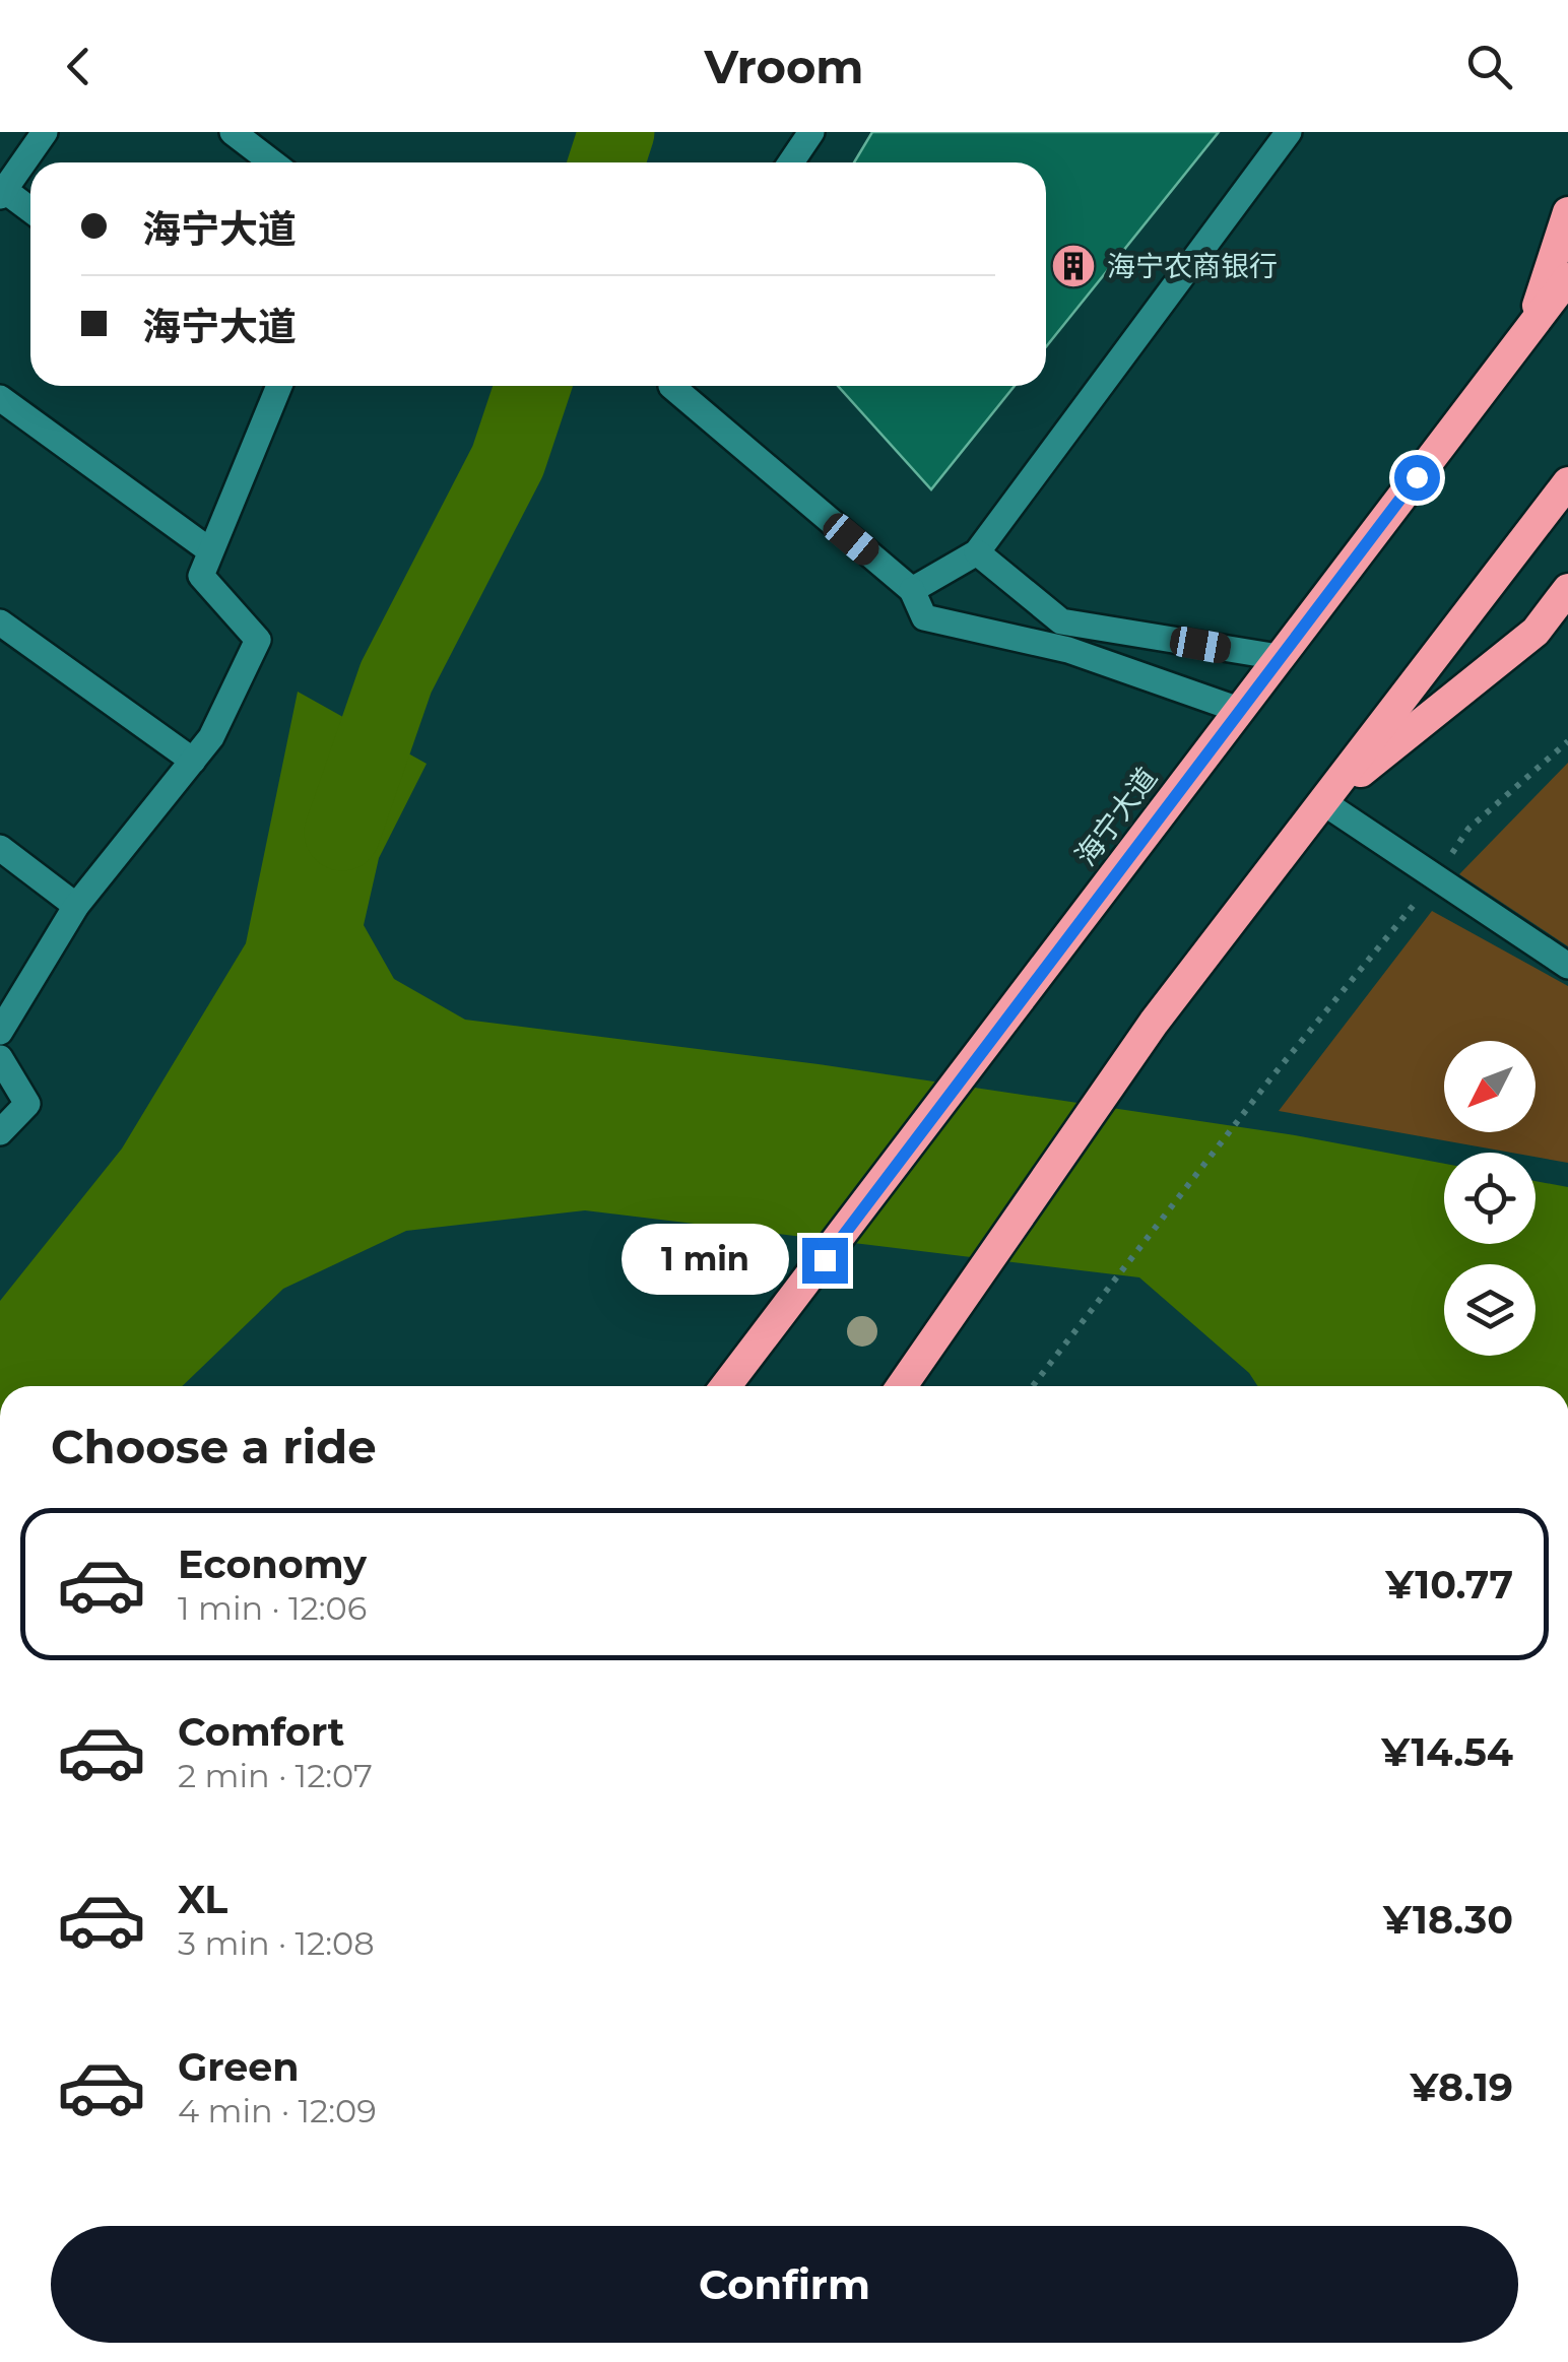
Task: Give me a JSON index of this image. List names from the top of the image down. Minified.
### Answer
{"streets":{"highway":["海宁大道"]},"places":{"building":["海宁农商银行"]},"north":"bottom left","page":{"header":"Vroom","banner":["海宁大道","海宁大道"],"bubble":"1 min","heading":"Choose a ride","list":[{"name":"Economy","note":"1 min · 12:06","value":"¥10.77"},{"name":"Comfort","note":"2 min · 12:07","value":"¥14.54"},{"name":"XL","note":"3 min · 12:08","value":"¥18.30"},{"name":"Green","note":"4 min · 12:09","value":"¥8.19"}],"buttons":"Confirm"}}
